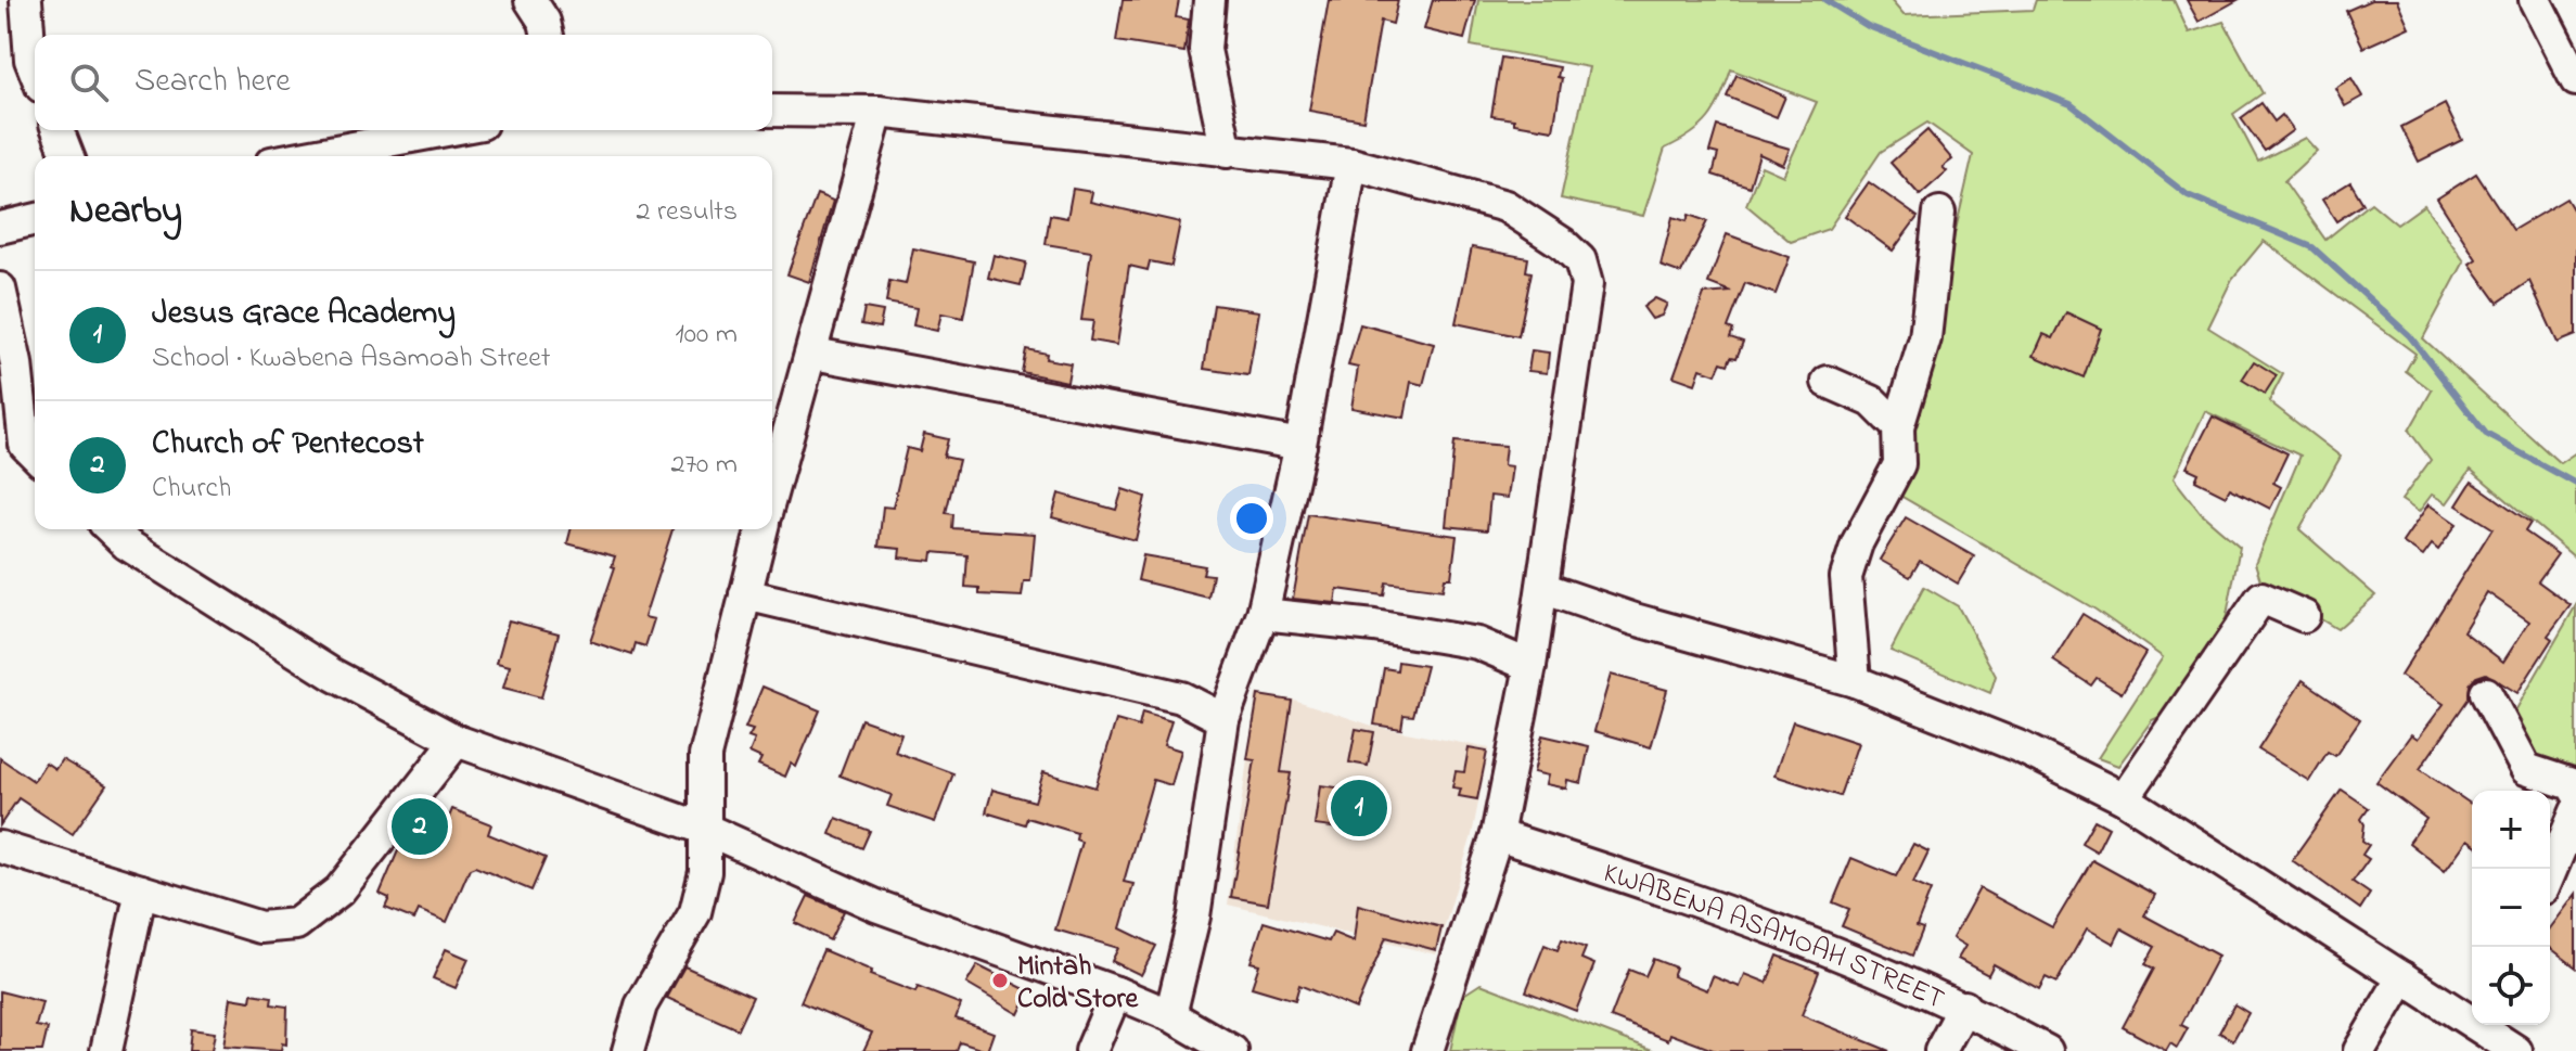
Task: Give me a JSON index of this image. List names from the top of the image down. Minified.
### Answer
{"streets":{"street":["KWABENA ASAMOAH STREET"]},"places":["Mintah Cold Store"],"page":{"search":"Search here","heading":["Nearby","2 results"],"list":[{"mark":"1","name":"Jesus Grace Academy","note":"School · Kwabena Asamoah Street","value":"100 m"},{"mark":"2","name":"Church of Pentecost","note":"Church","value":"270 m"}],"pins":["1","2"],"map_buttons":["+","−"]}}
